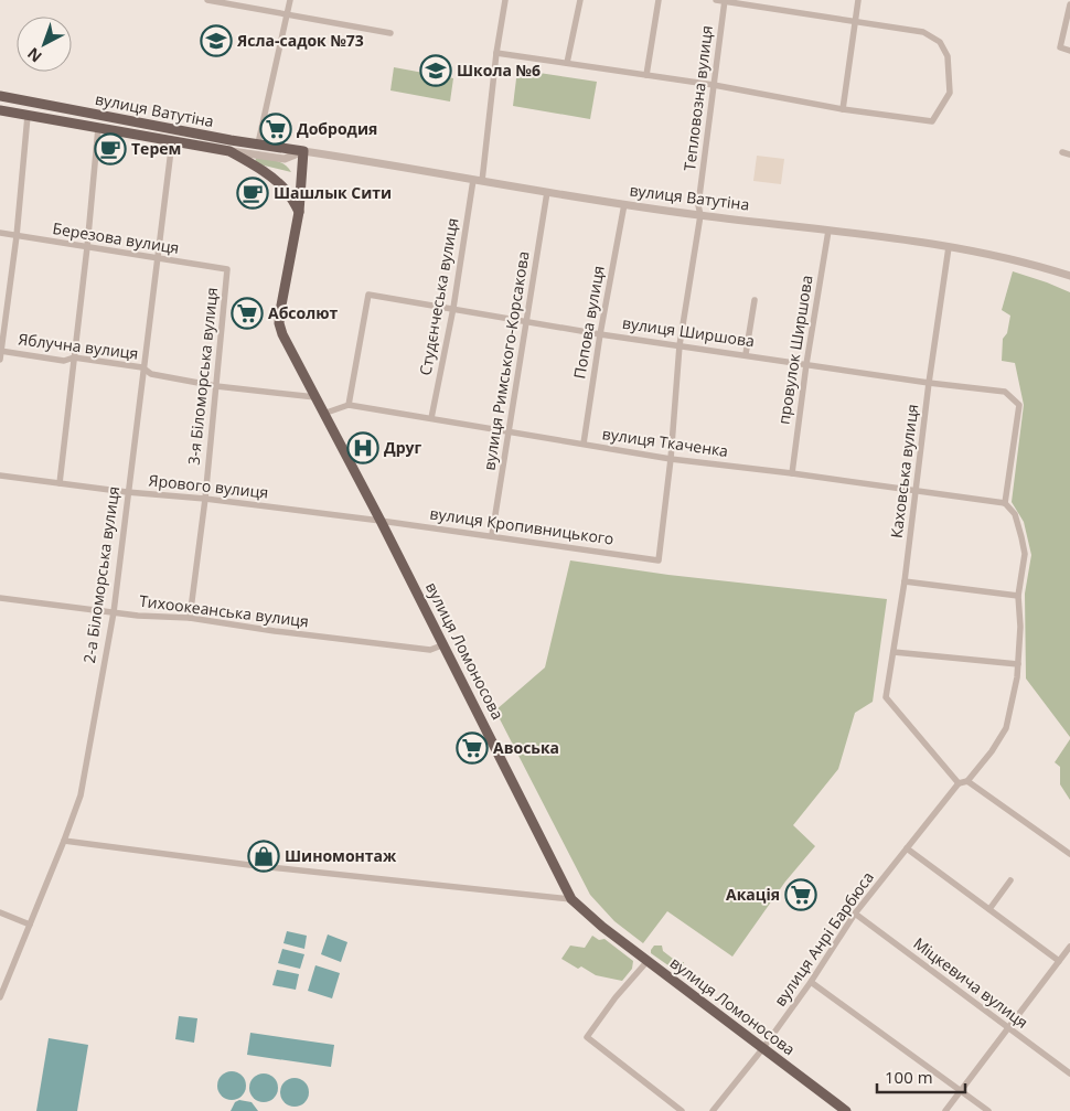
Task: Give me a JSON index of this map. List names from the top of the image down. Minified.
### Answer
{"streets":{"main road":["вулиця Ватутіна","вулиця Ломоносова"],"street":["Тепловозна вулиця","Березова вулиця","Студєнчеська вулиця","Попова вулиця","вулиця Ширшова","Яблучна вулиця","провулок Ширшова","вулиця Римського-Корсакова","3-я Біломорська вулиця","вулиця Ткаченка","Каховська вулиця","Ярового вулиця","вулиця Кропивницького","2-а Біломорська вулиця","Тихоокеанська вулиця","вулиця Анрі Барбюса","Міцкевича вулиця"]},"crossings":[["Тепловозна вулиця","вулиця Ватутіна"],["Тепловозна вулиця","вулиця Ширшова"],["Тепловозна вулиця","вулиця Ткаченка"],["Тепловозна вулиця","вулиця Кропивницького"],["вулиця Ватутіна","Студєнчеська вулиця"],["вулиця Ватутіна","Попова вулиця"],["вулиця Ватутіна","провулок Ширшова"],["вулиця Ватутіна","вулиця Римського-Корсакова"],["вулиця Ватутіна","Каховська вулиця"],["вулиця Ватутіна","2-а Біломорська вулиця"],["вулиця Ватутіна","вулиця Ломоносова"],["Березова вулиця","3-я Біломорська вулиця"],["Березова вулиця","2-а Біломорська вулиця"],["Студєнчеська вулиця","вулиця Ширшова"],["Студєнчеська вулиця","вулиця Ткаченка"],["Попова вулиця","вулиця Ширшова"],["Попова вулиця","вулиця Ткаченка"],["вулиця Ширшова","провулок Ширшова"],["вулиця Ширшова","вулиця Римського-Корсакова"],["вулиця Ширшова","вулиця Ткаченка"],["вулиця Ширшова","Каховська вулиця"],["Яблучна вулиця","3-я Біломорська вулиця"],["Яблучна вулиця","2-а Біломорська вулиця"],["Яблучна вулиця","вулиця Ломоносова"],["провулок Ширшова","вулиця Ткаченка"],["вулиця Римського-Корсакова","вулиця Ткаченка"],["вулиця Римського-Корсакова","вулиця Кропивницького"],["3-я Біломорська вулиця","Ярового вулиця"],["3-я Біломорська вулиця","Тихоокеанська вулиця"],["вулиця Ткаченка","Каховська вулиця"],["Каховська вулиця","вулиця Анрі Барбюса"],["Ярового вулиця","вулиця Кропивницького"],["Ярового вулиця","2-а Біломорська вулиця"],["Ярового вулиця","вулиця Ломоносова"],["вулиця Кропивницького","вулиця Ломоносова"],["2-а Біломорська вулиця","Тихоокеанська вулиця"],["Тихоокеанська вулиця","вулиця Ломоносова"],["вулиця Ломоносова","вулиця Анрі Барбюса"],["вулиця Анрі Барбюса","Міцкевича вулиця"]],"places":{"school or university":["Ясла-садок №73","Школа №6"],"supermarket":["Добродия","Абсолют","Авоська","Акація"],"cafe":["Терем","Шашлык Сити"],"hospital":["Друг"],"shop":["Шиномонтаж"]},"scale_bar":"100 m","north":"bottom left"}
